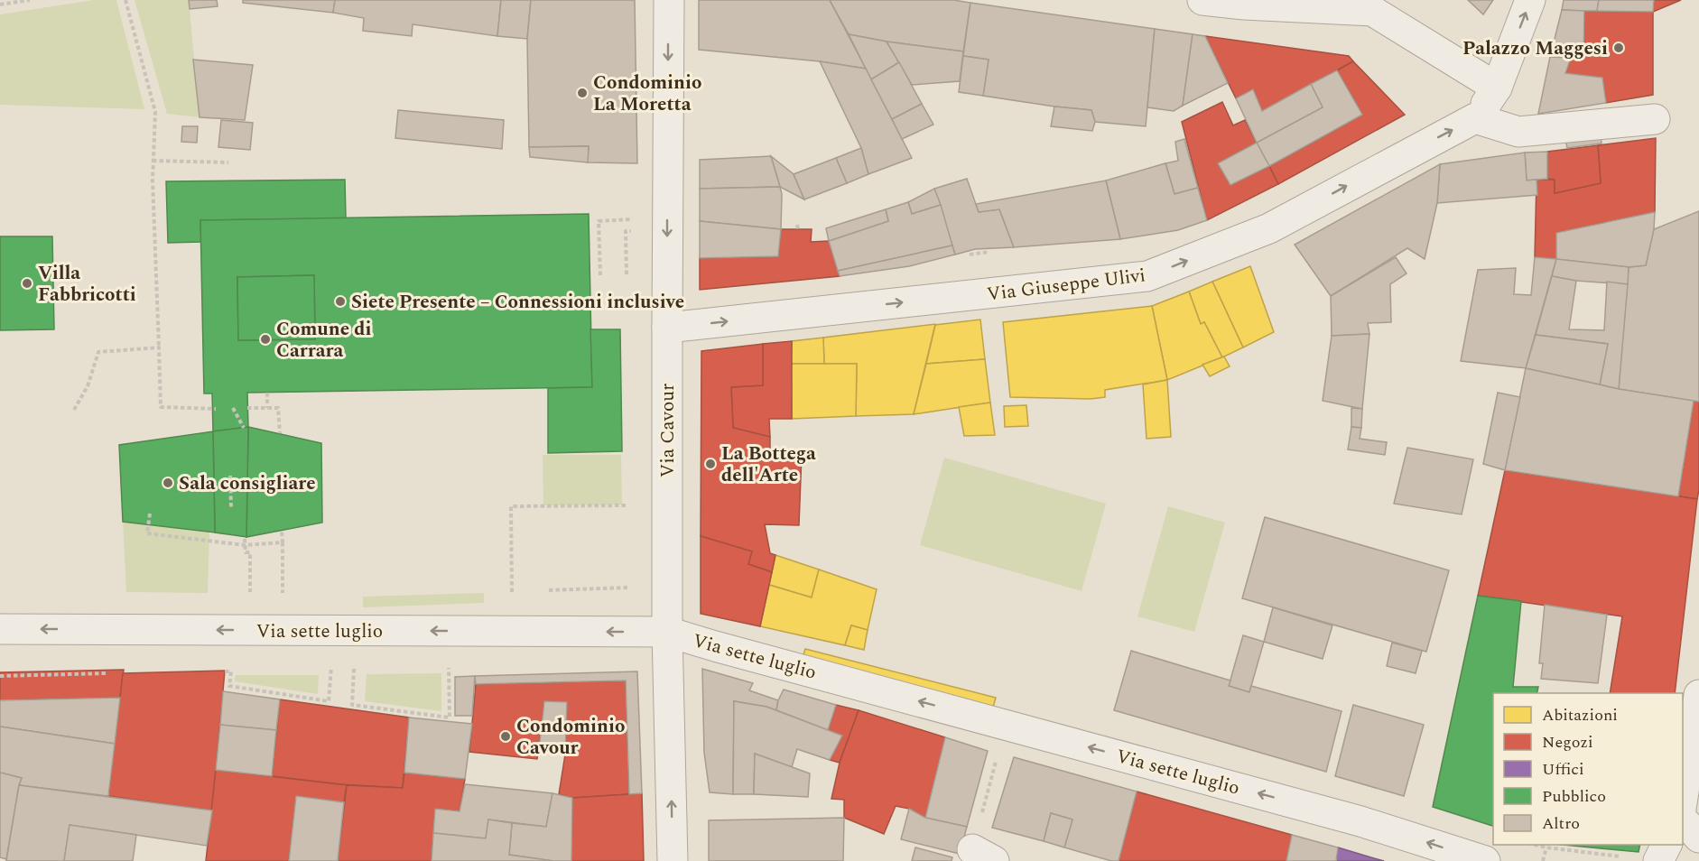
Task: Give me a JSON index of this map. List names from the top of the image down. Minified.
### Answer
{"streets":{"street":["Via Giuseppe Ulivi","Via Cavour","Via sette luglio"]},"crossings":[["Via Giuseppe Ulivi","Via Cavour"],["Via Cavour","Via sette luglio"]],"one_way":["Via Giuseppe Ulivi","Via sette luglio"],"places":["Palazzo Maggesi","Condominio La Moretta","Villa Fabbricotti","Siete Presente – Connessioni inclusive","Comune di Carrara","La Bottega dell'Arte","Sala consigliare","Condominio Cavour"],"legend":["Abitazioni","Negozi","Uffici","Pubblico","Altro"]}
